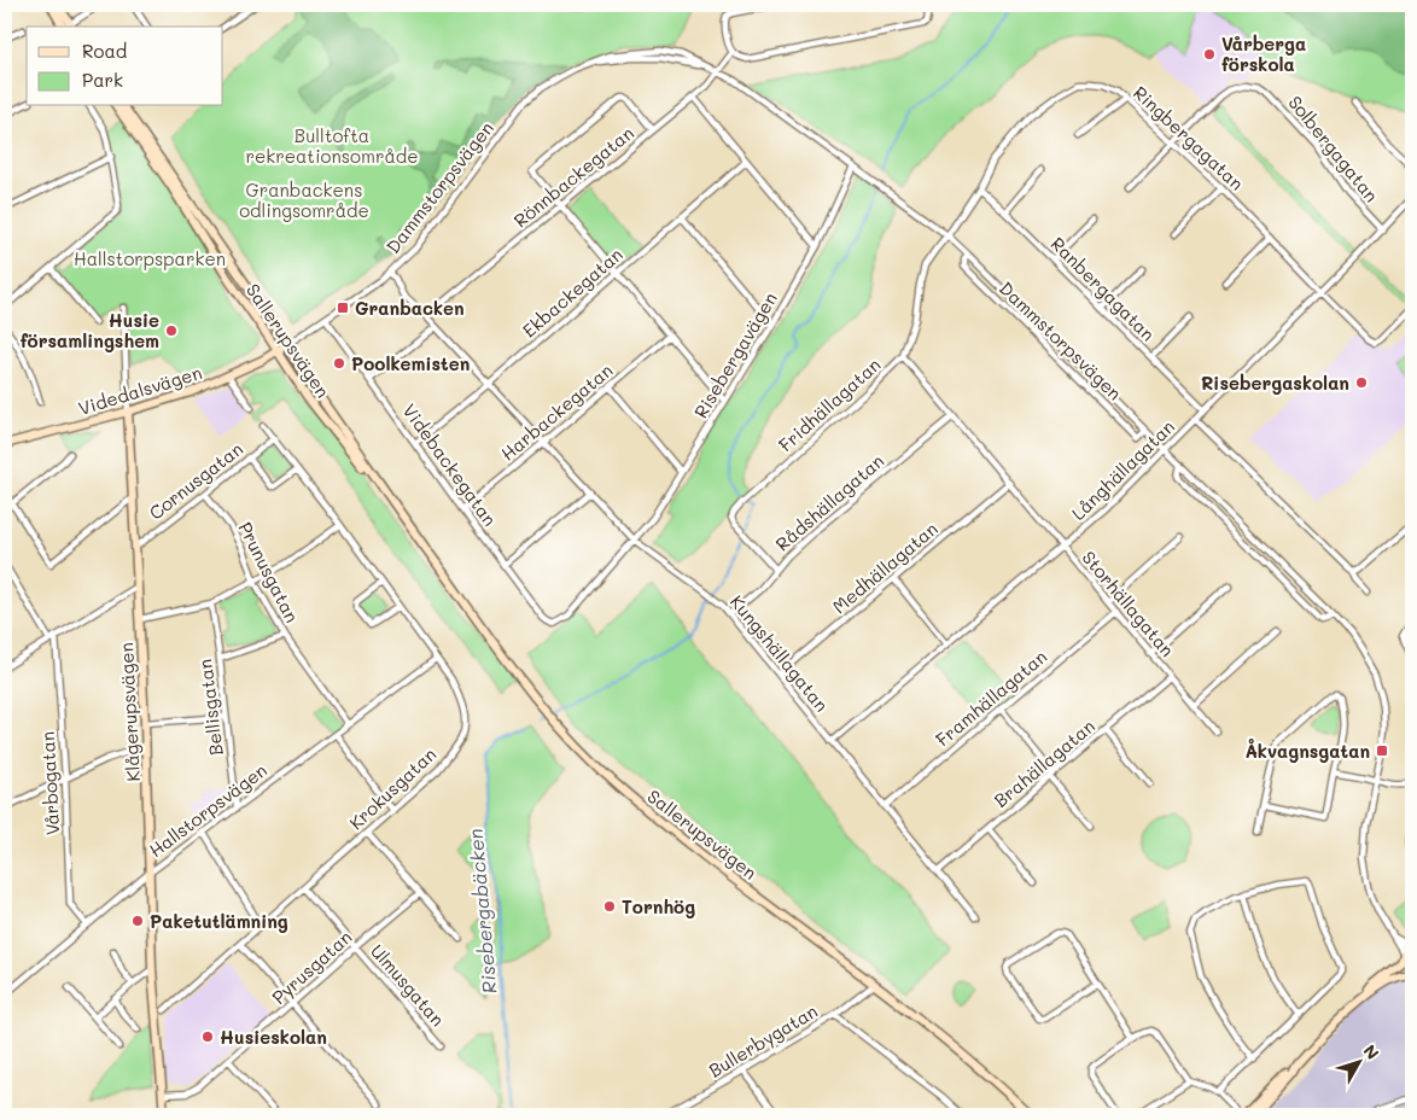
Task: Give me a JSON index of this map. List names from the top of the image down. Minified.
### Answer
{"streets":{"main road":["Dammstorpsvägen","Sallerupsvägen","Videdalsvägen","Klågerupsvägen"],"street":["Ringbergagatan","Solbergagatan","Rönnbackegatan","Ranbergagatan","Ekbackegatan","Risebergavägen","Fridhällagatan","Harbackegatan","Videbackegatan","Långhällagatan","Cornusgatan","Rådshällagatan","Medhällagatan","Prunusgatan","Storhällagatan","Kungshällagatan","Framhällagatan","Bellisgatan","Brahällagatan","Vårbogatan","Krokusgatan","Hallstorpsvägen","Pyrusgatan","Ulmusgatan","Bullerbygatan"]},"crossings":[["Ringbergagatan","Solbergagatan"],["Ringbergagatan","Dammstorpsvägen"],["Ringbergagatan","Ranbergagatan"],["Ringbergagatan","Fridhällagatan"],["Ringbergagatan","Långhällagatan"],["Solbergagatan","Långhällagatan"],["Rönnbackegatan","Dammstorpsvägen"],["Rönnbackegatan","Kungshällagatan"],["Dammstorpsvägen","Sallerupsvägen"],["Dammstorpsvägen","Risebergavägen"],["Dammstorpsvägen","Videdalsvägen"],["Dammstorpsvägen","Fridhällagatan"],["Dammstorpsvägen","Videbackegatan"],["Dammstorpsvägen","Långhällagatan"],["Dammstorpsvägen","Kungshällagatan"],["Ranbergagatan","Långhällagatan"],["Ekbackegatan","Videbackegatan"],["Ekbackegatan","Kungshällagatan"],["Sallerupsvägen","Videdalsvägen"],["Sallerupsvägen","Bullerbygatan"],["Risebergavägen","Videbackegatan"],["Risebergavägen","Kungshällagatan"],["Videdalsvägen","Klågerupsvägen"],["Fridhällagatan","Rådshällagatan"],["Fridhällagatan","Storhällagatan"],["Harbackegatan","Videbackegatan"],["Harbackegatan","Kungshällagatan"],["Långhällagatan","Storhällagatan"],["Långhällagatan","Kungshällagatan"],["Cornusgatan","Prunusgatan"],["Cornusgatan","Klågerupsvägen"],["Cornusgatan","Krokusgatan"],["Rådshällagatan","Storhällagatan"],["Rådshällagatan","Kungshällagatan"],["Medhällagatan","Storhällagatan"],["Medhällagatan","Kungshällagatan"],["Prunusgatan","Hallstorpsvägen"],["Storhällagatan","Framhällagatan"],["Storhällagatan","Brahällagatan"],["Kungshällagatan","Framhällagatan"],["Kungshällagatan","Brahällagatan"],["Bellisgatan","Hallstorpsvägen"],["Klågerupsvägen","Hallstorpsvägen"],["Klågerupsvägen","Pyrusgatan"],["Vårbogatan","Hallstorpsvägen"],["Krokusgatan","Hallstorpsvägen"],["Krokusgatan","Ulmusgatan"],["Pyrusgatan","Ulmusgatan"]],"water":["Risebergabäcken"],"parks":["Bulltofta rekreationsområde","Granbackens odlingsområde","Hallstorpsparken"],"places":{"other":["Vårberga förskola","Husie församlingshem","Poolkemisten","Risebergaskolan","Tornhög","Paketutlämning","Husieskolan"],"transit":["Granbacken","Åkvagnsgatan"]},"legend":["Road","Park"],"north":"top right"}
